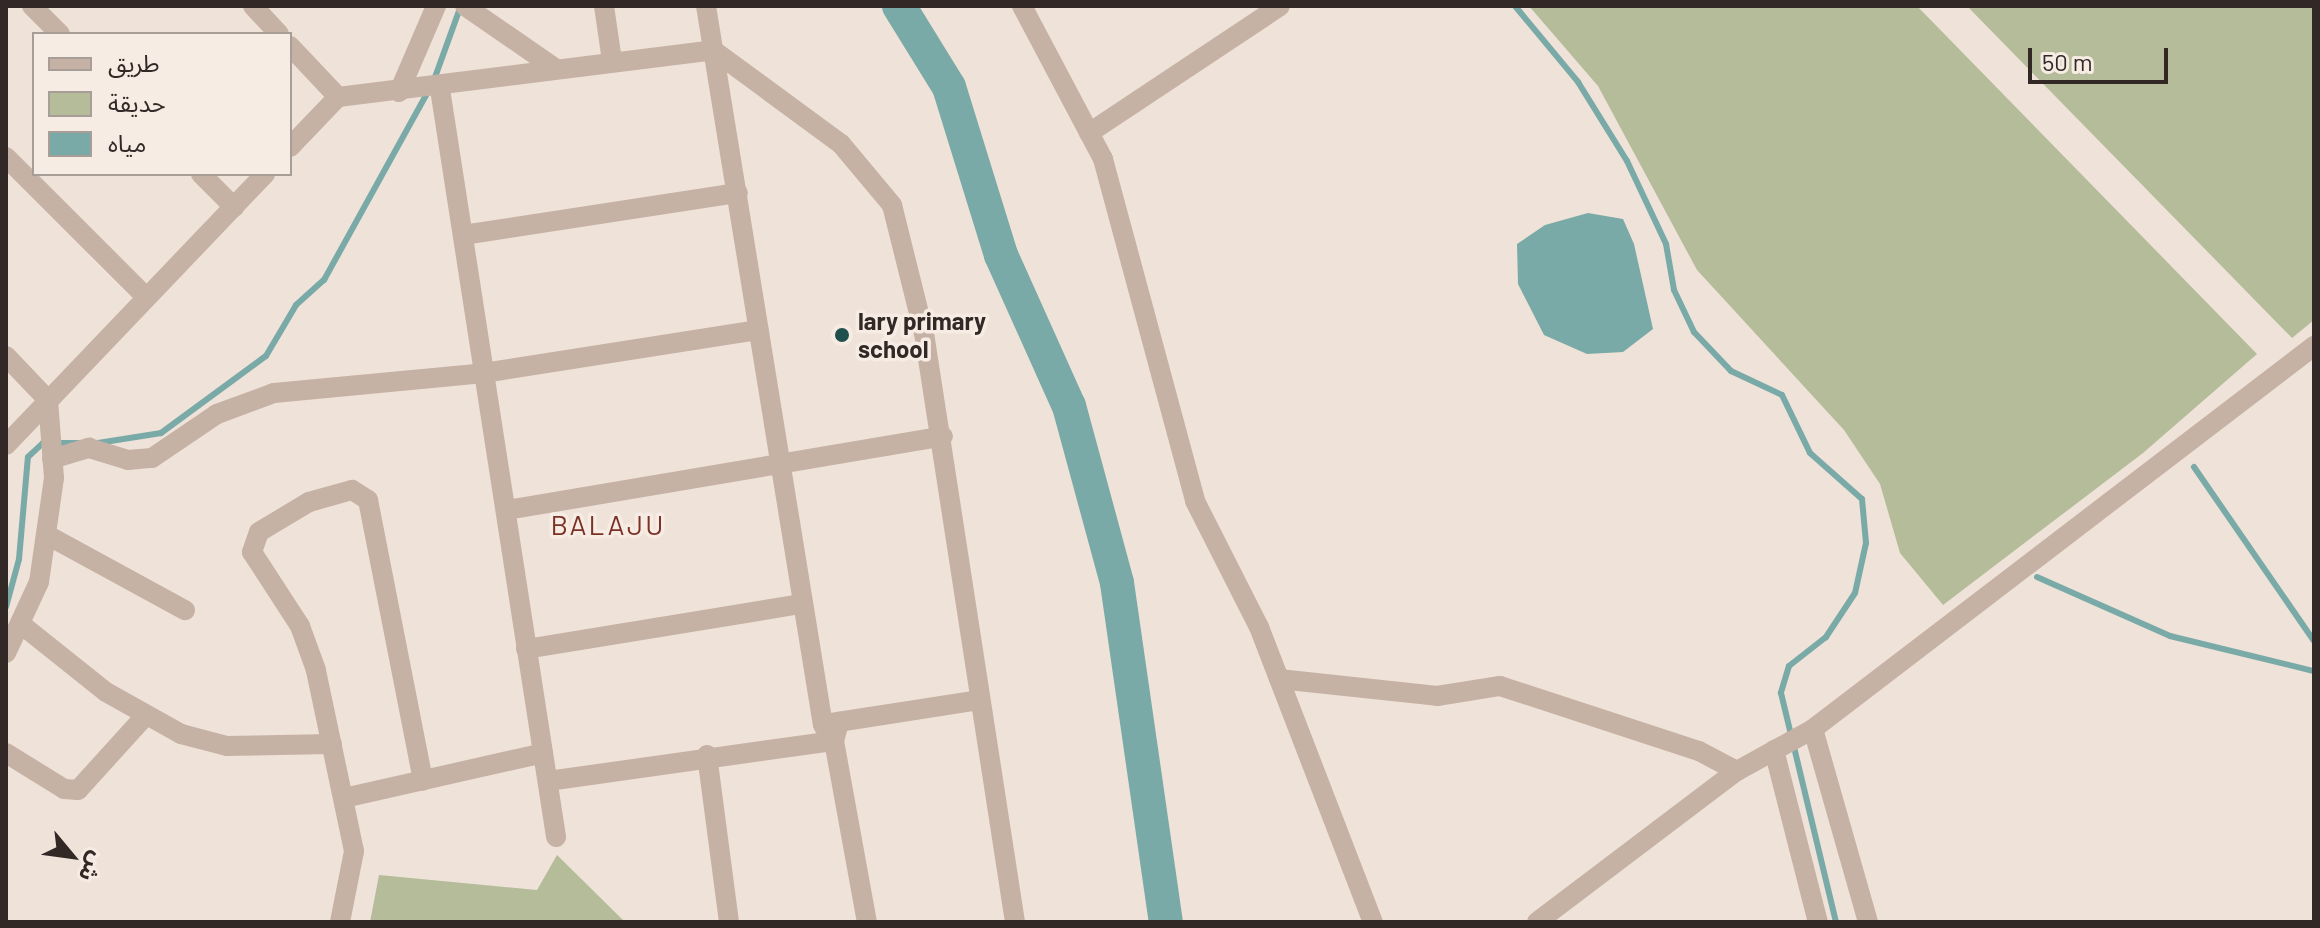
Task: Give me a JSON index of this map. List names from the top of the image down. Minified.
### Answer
{"districts":["BALAJU"],"places":["lary primary school"],"legend":["طريق","حديقة","مياه"],"scale_bar":"50 m","north":"bottom right"}
